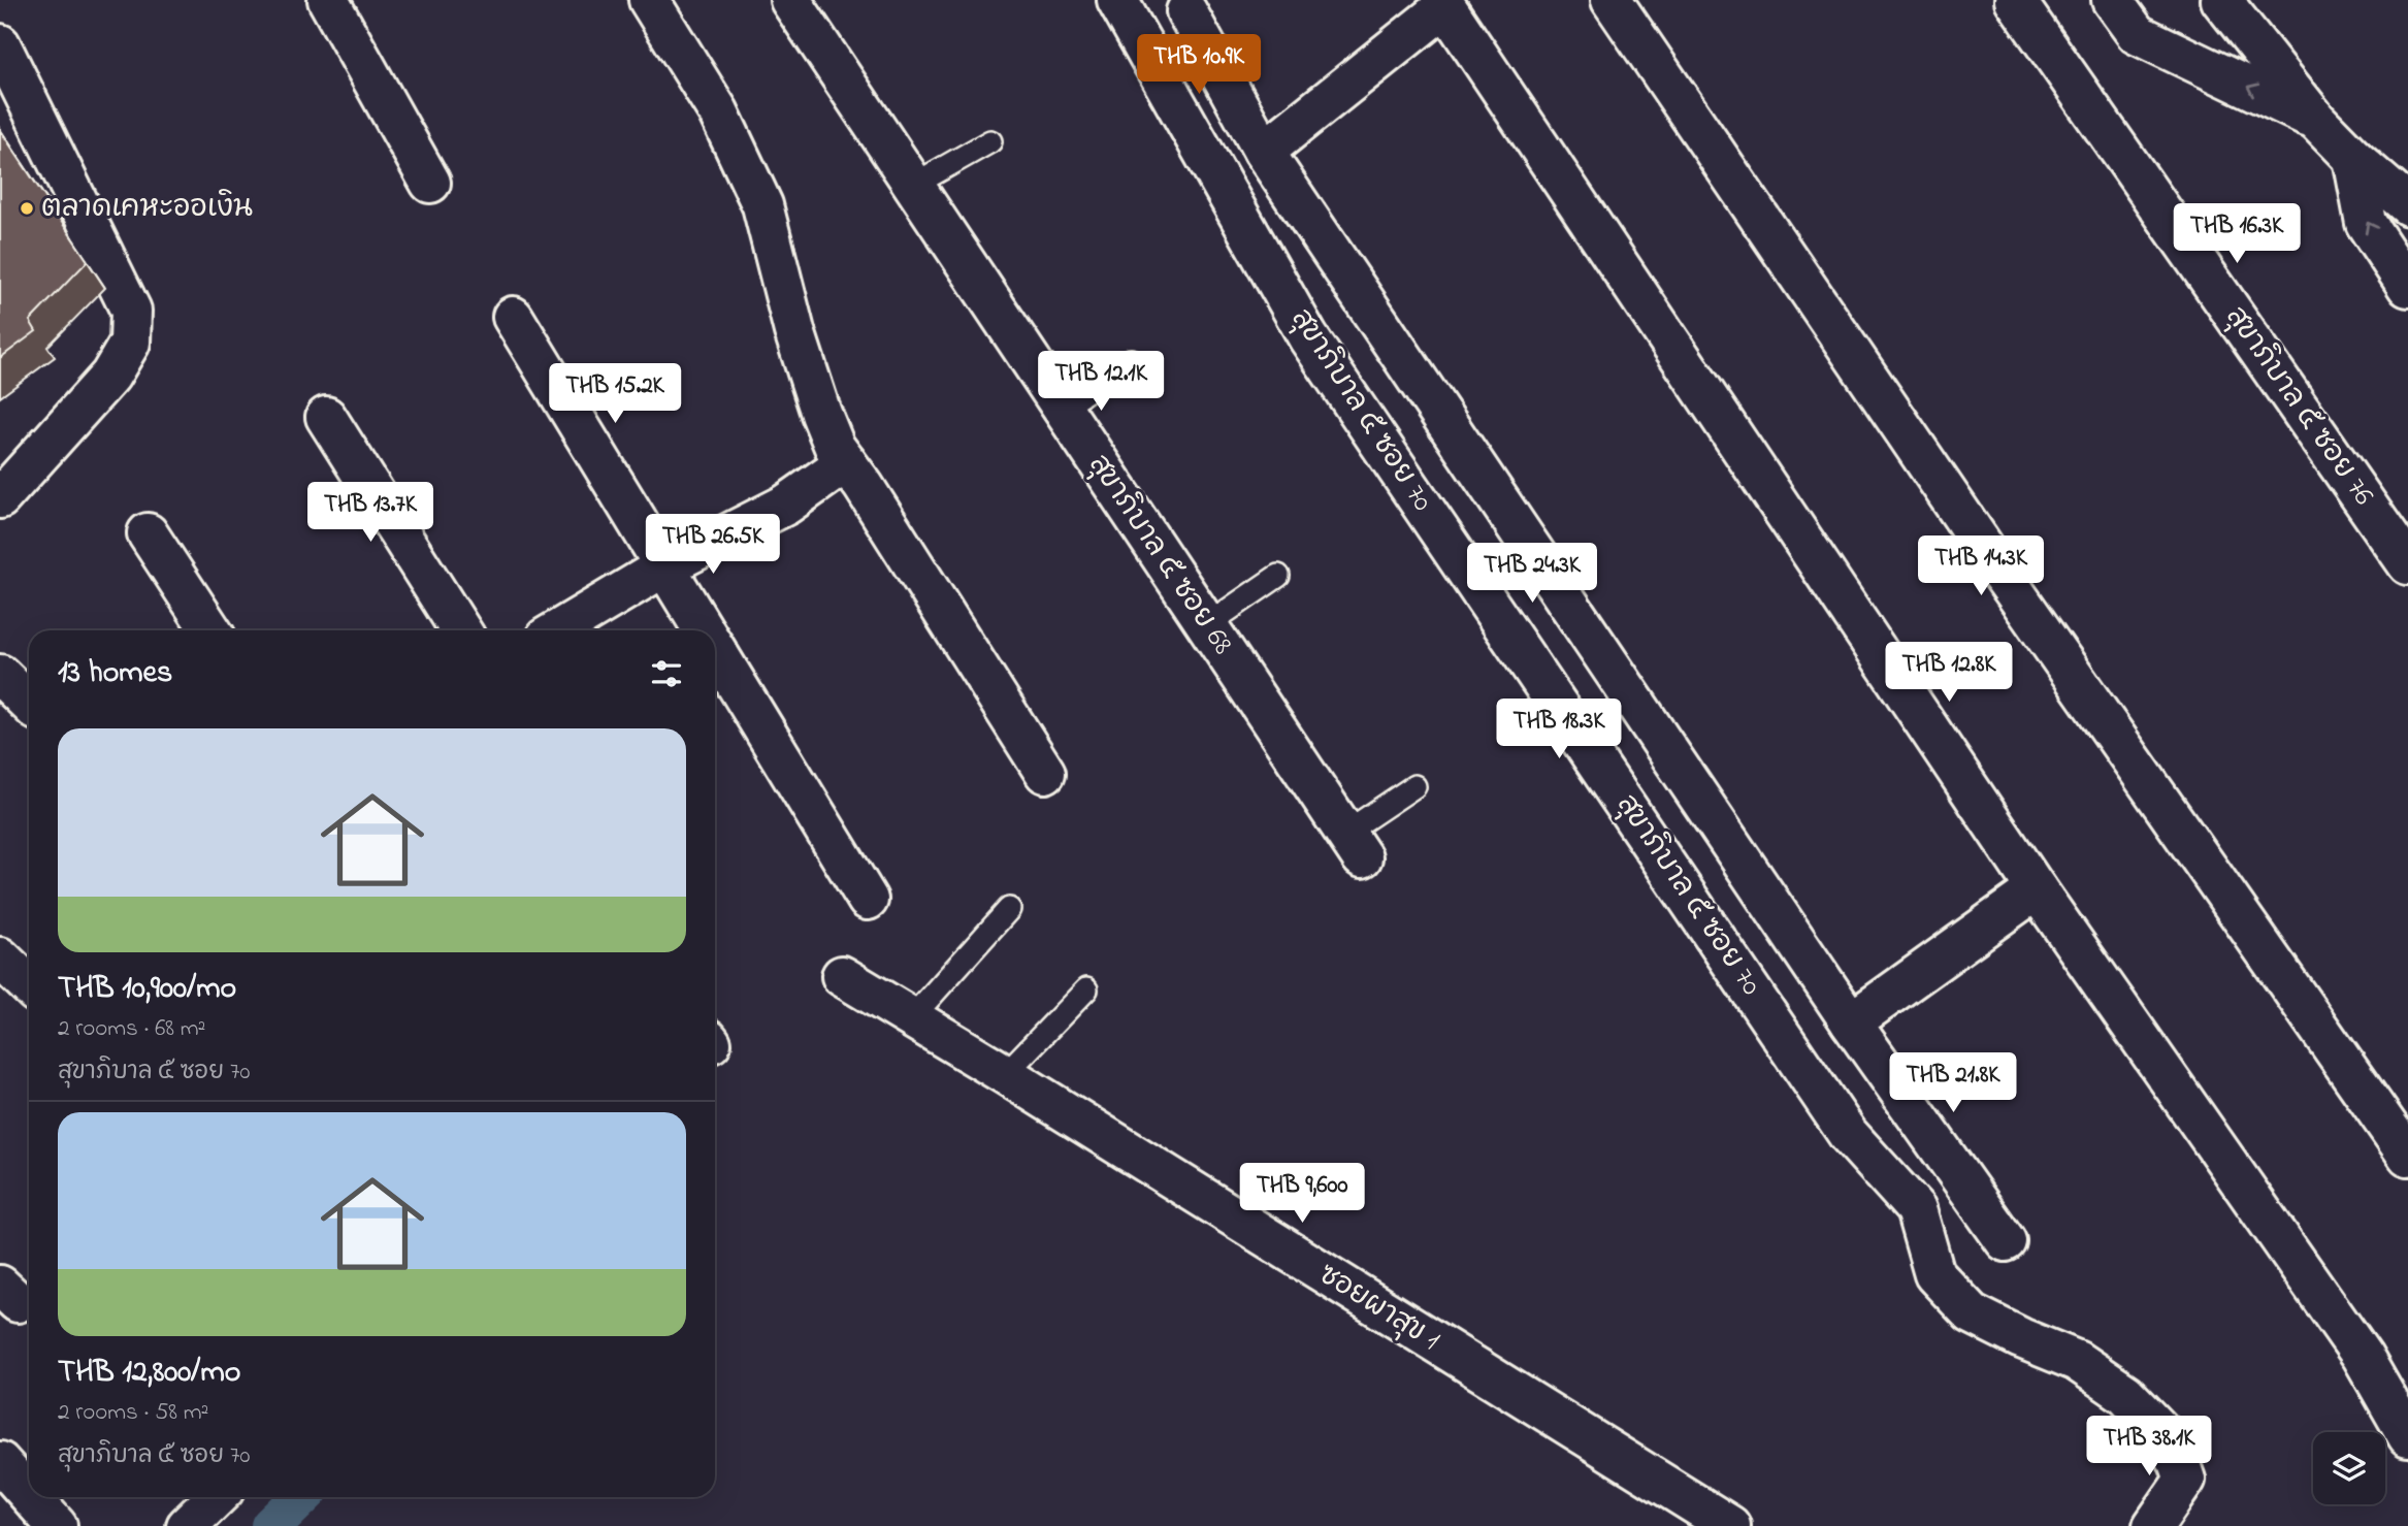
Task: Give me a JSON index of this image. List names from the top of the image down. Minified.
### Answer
{"streets":{"street":["สุขาภิบาล ๕ ซอย 76","สุขาภิบาล ๕ ซอย 70","สุขาภิบาล ๕ ซอย 68","ซอยผาสุข 1"]},"places":["ตลาดเคหะออเงิน"],"page":{"price":["THB 10.9K","THB 16.3K","THB 12.1K","THB 15.2K","THB 13.7K","THB 26.5K","THB 14.3K","THB 24.3K","THB 12.8K","THB 18.3K","THB 21.8K","THB 9,600","THB 38.1K"],"heading":"13 homes","list":[{"name":"THB 10,900/mo","note":"2 rooms · 68 m² · สุขาภิบาล ๕ ซอย 70"},{"name":"THB 12,800/mo","note":"2 rooms · 58 m² · สุขาภิบาล ๕ ซอย 70"}]}}
